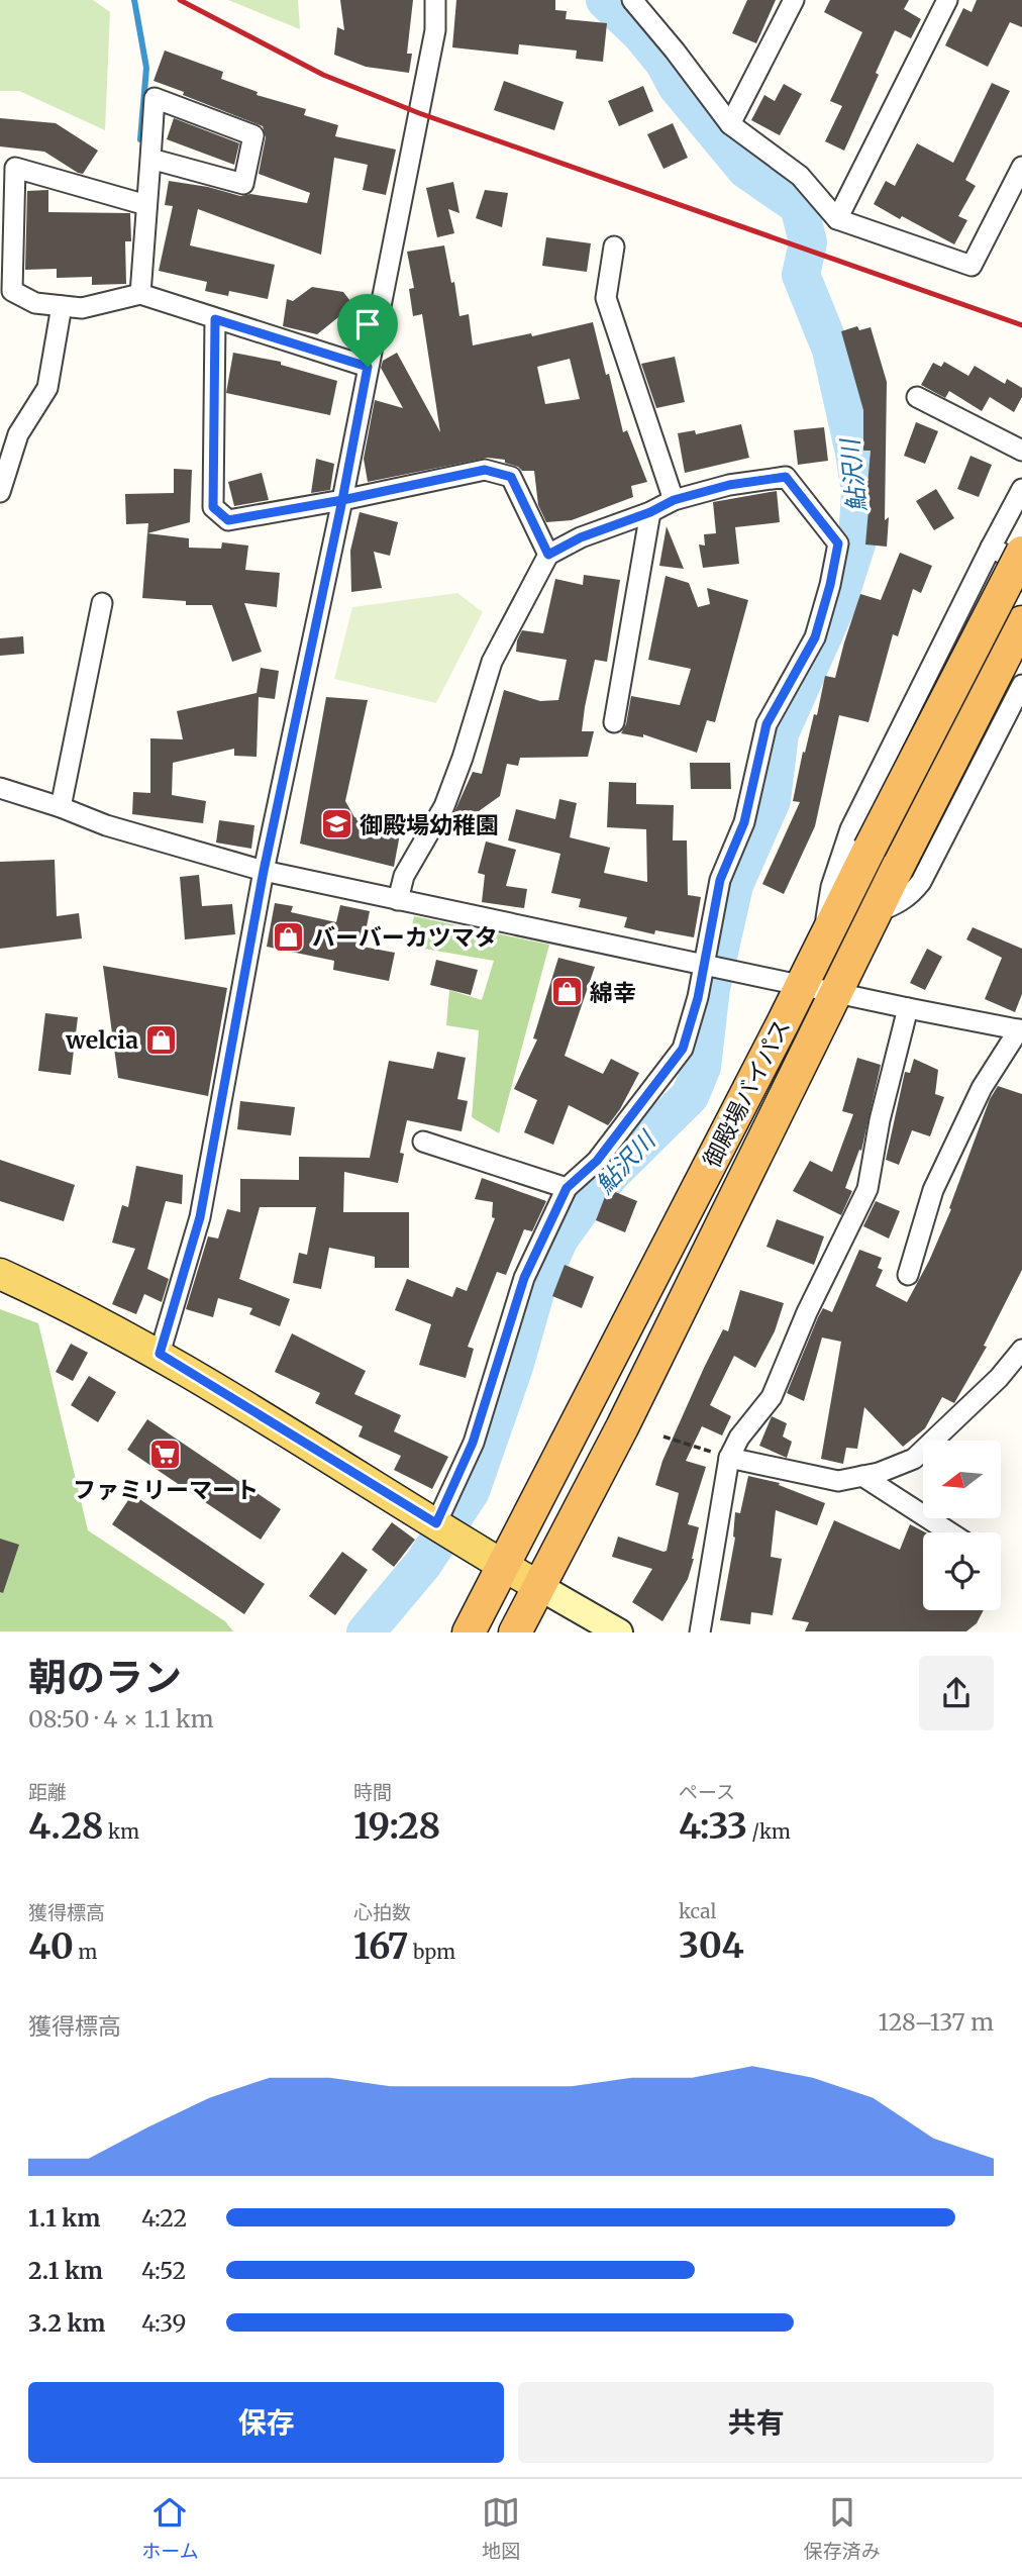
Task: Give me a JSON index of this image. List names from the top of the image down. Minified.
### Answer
{"streets":{"highway":["御殿場バイパス"]},"water":["鮎沢川"],"places":{"school or university":["御殿場幼稚園"],"shop":["バーバーカツマタ","綿幸","welcia"],"supermarket":["ファミリーマート"]},"north":"left","page":{"heading":["朝のラン","08:50 · 4 × 1.1 km"],"stats":[["距離","4.28 km"],["時間","19:28"],["ペース","4:33 /km"],["獲得標高","40 m"],["心拍数","167 bpm"],["kcal","304"]],"chart":["獲得標高","128–137 m"],"list":[{"name":"1.1 km","note":"4:22"},{"name":"2.1 km","note":"4:52"},{"name":"3.2 km","note":"4:39"}],"buttons":["保存","共有"],"tabs":["ホーム","地図","保存済み"]}}
